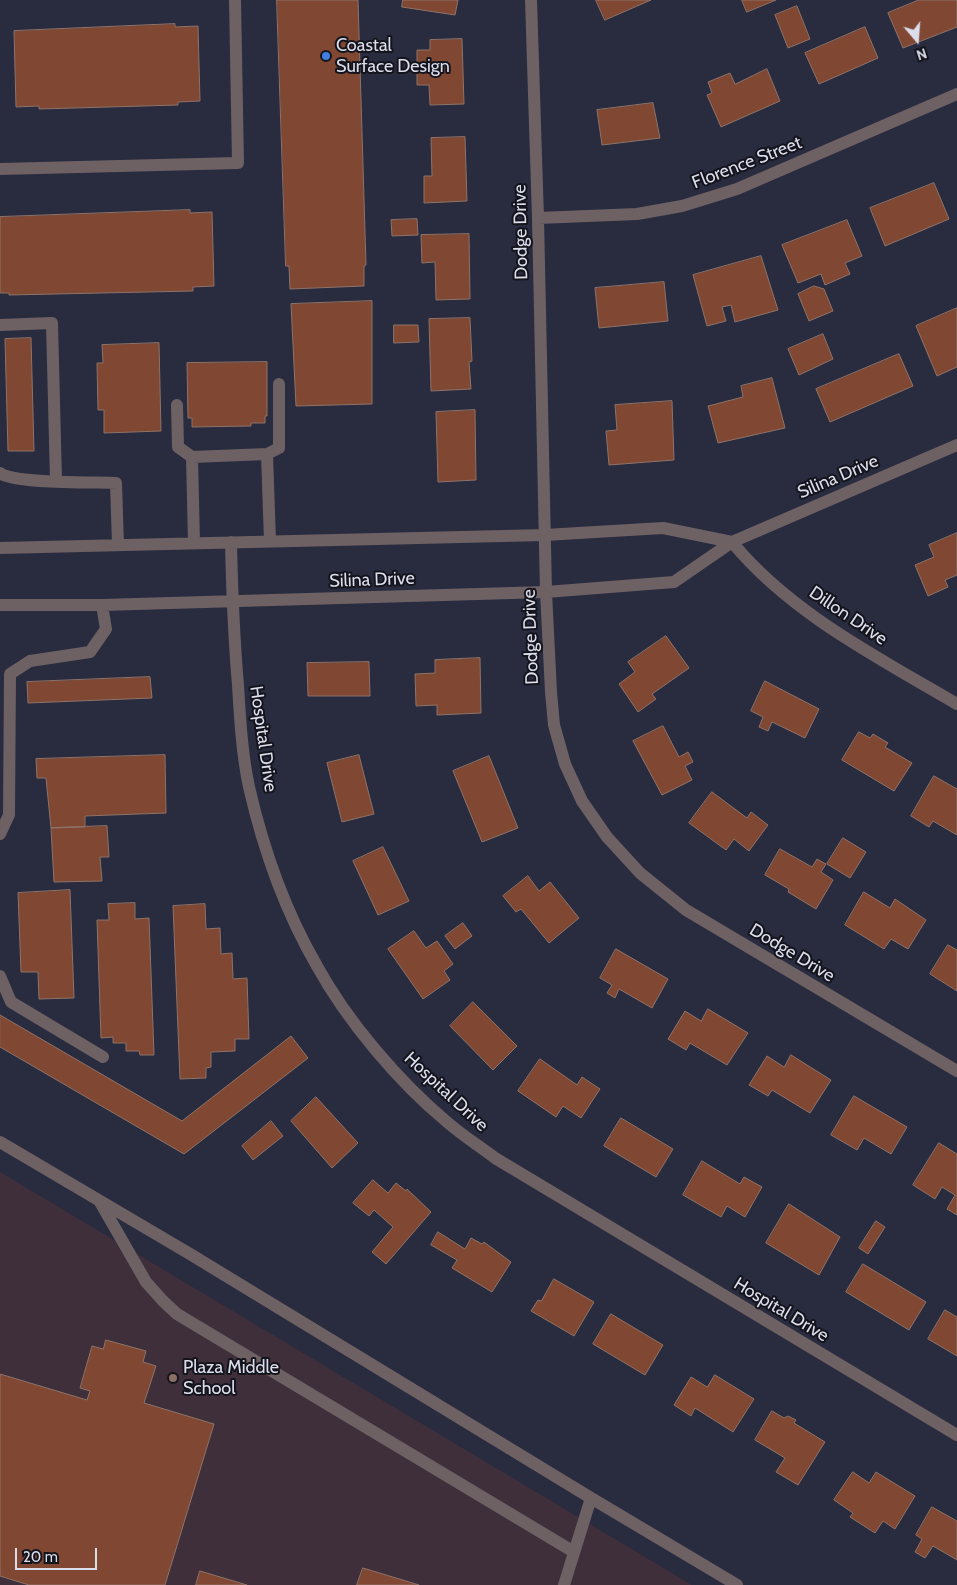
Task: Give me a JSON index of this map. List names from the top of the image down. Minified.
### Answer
{"streets":{"street":["Florence Street","Dodge Drive","Silina Drive","Dillon Drive","Hospital Drive"]},"crossings":[["Florence Street","Dodge Drive"],["Dodge Drive","Silina Drive"],["Silina Drive","Dillon Drive"],["Silina Drive","Hospital Drive"]],"places":["Coastal Surface Design","Plaza Middle School"],"scale_bar":"20 m","north":"bottom"}
